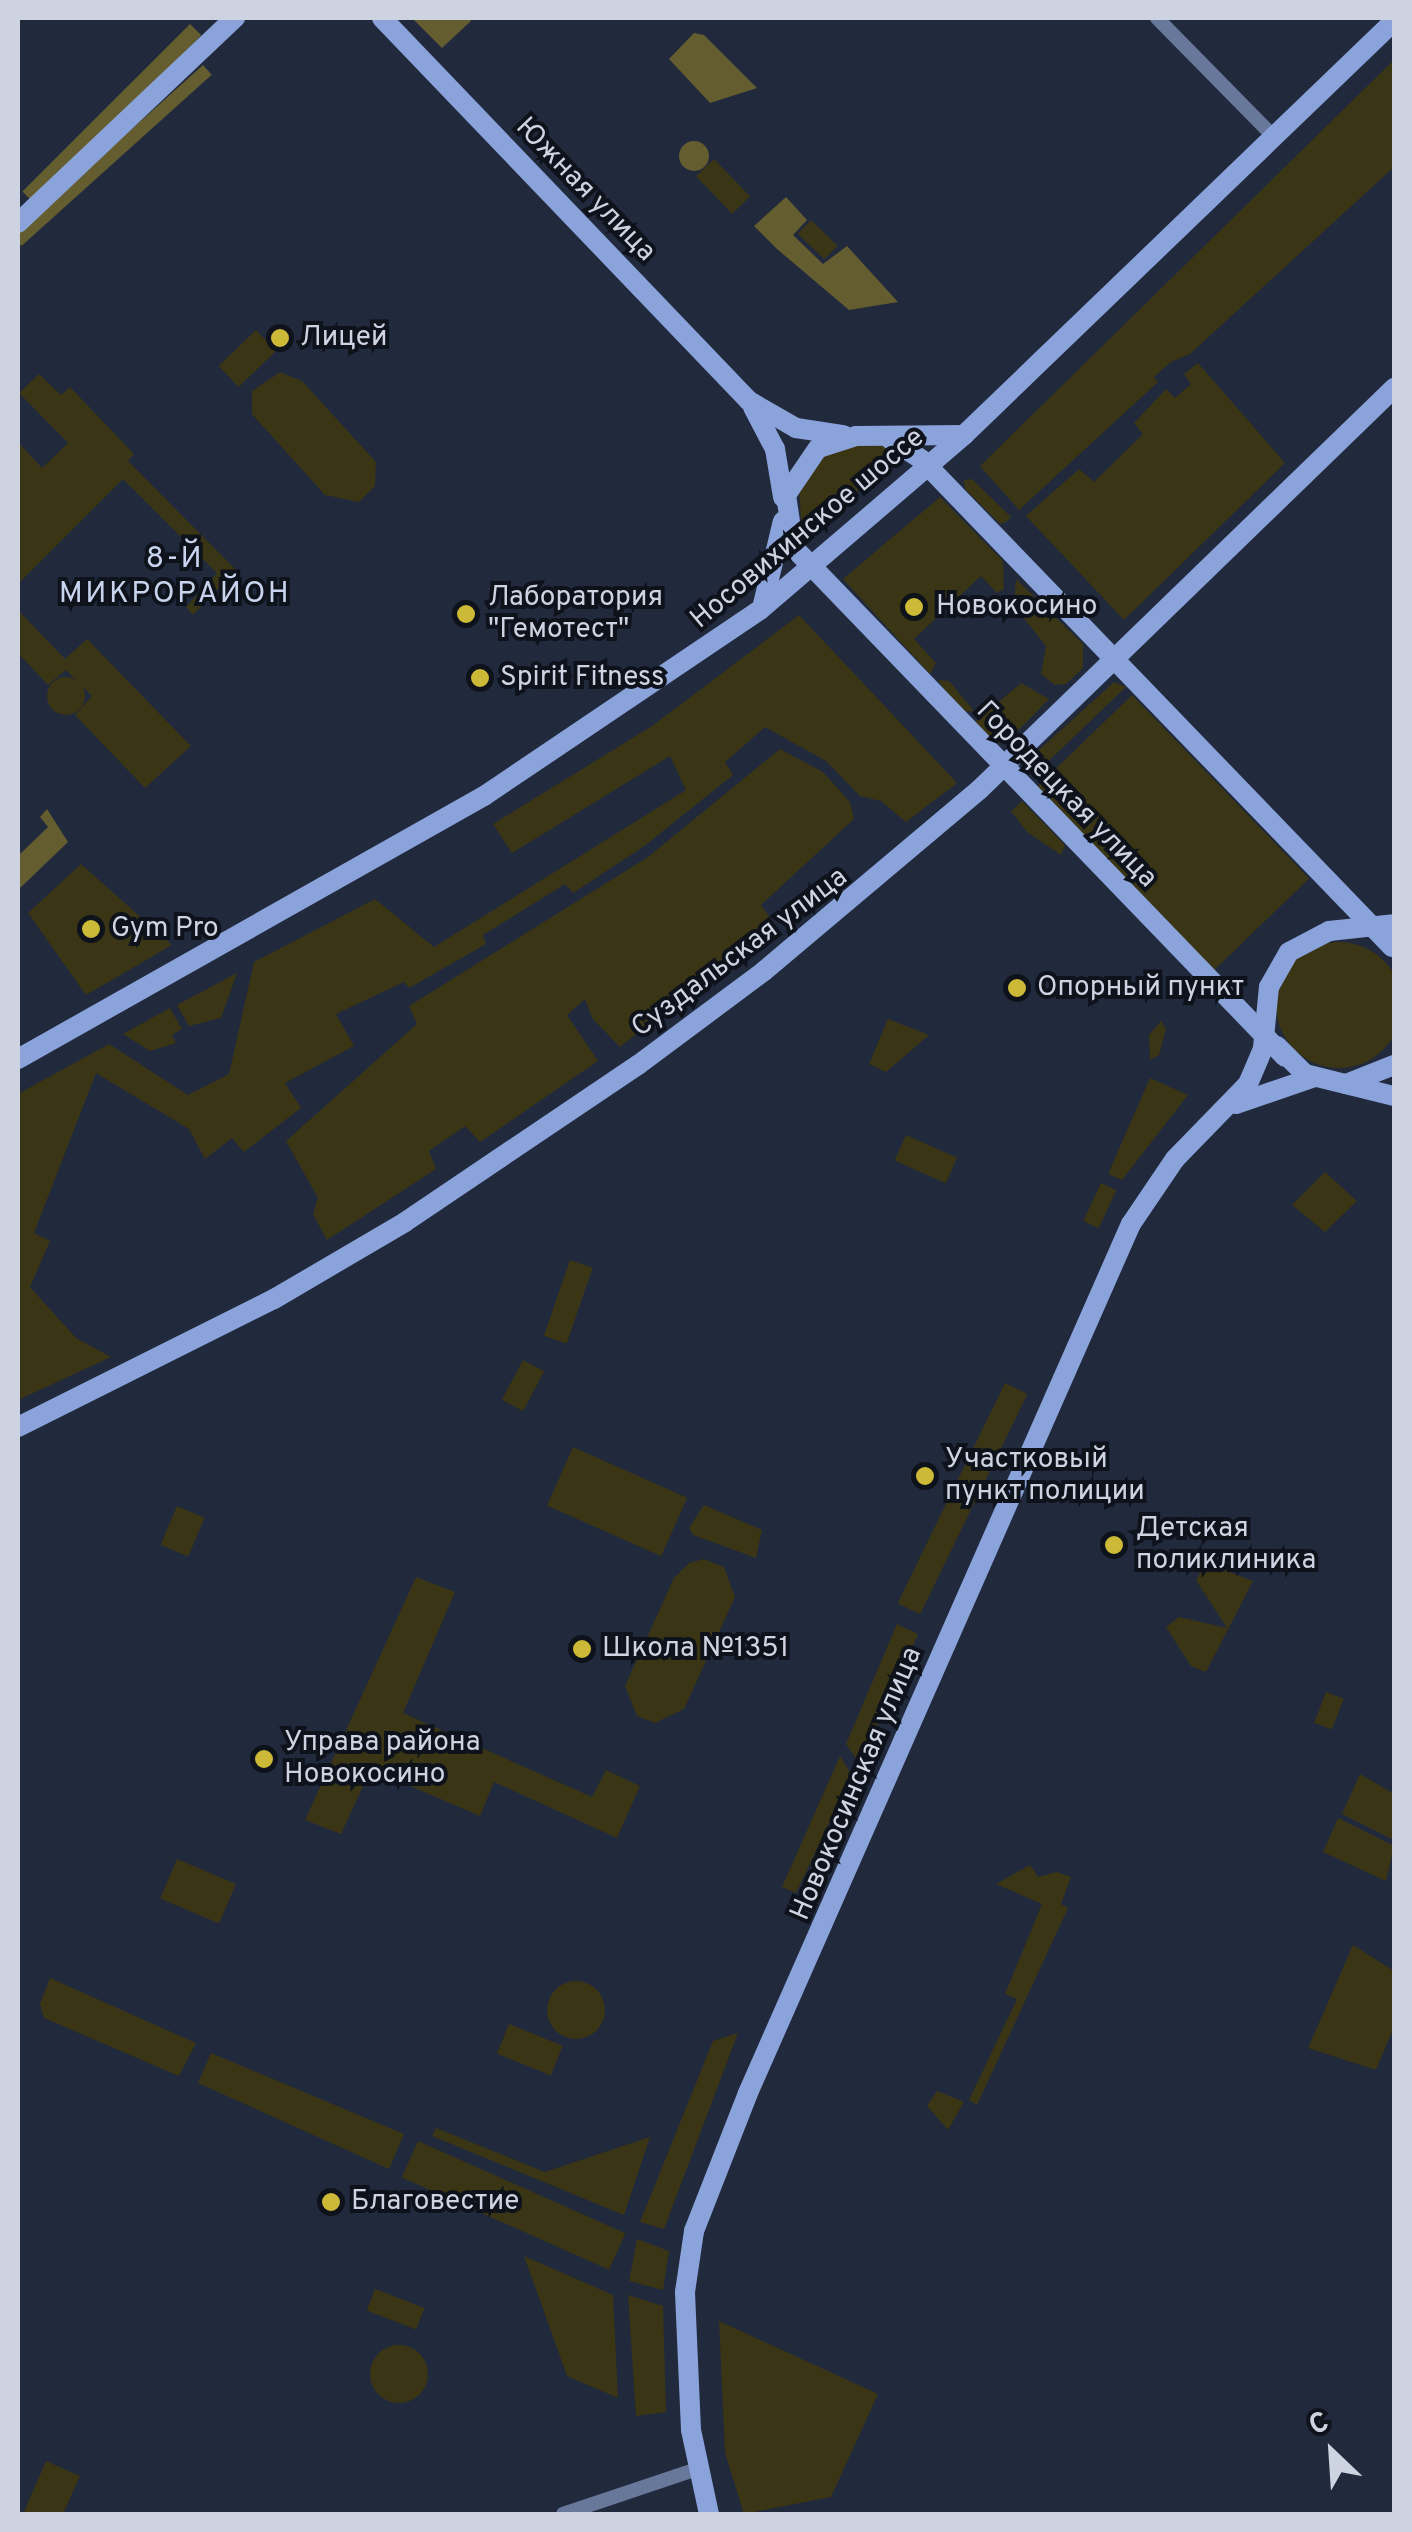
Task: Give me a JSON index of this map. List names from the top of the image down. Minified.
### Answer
{"streets":{"street":["Южная улица","Носовихинское шоссе","Городецкая улица","Суздальская улица","Новокосинская улица"]},"crossings":[["Южная улица","Носовихинское шоссе"],["Южная улица","Городецкая улица"],["Носовихинское шоссе","Городецкая улица"],["Городецкая улица","Суздальская улица"],["Городецкая улица","Новокосинская улица"]],"districts":["8-Й МИКРОРАЙОН"],"places":["Лицей","Новокосино","Лаборатория \"Гемотест\"","Spirit Fitness","Gym Pro","Опорный пункт","Участковый пункт полиции","Детская поликлиника","Школа №1351","Управа района Новокосино","Благовестие"],"north":"top left"}
